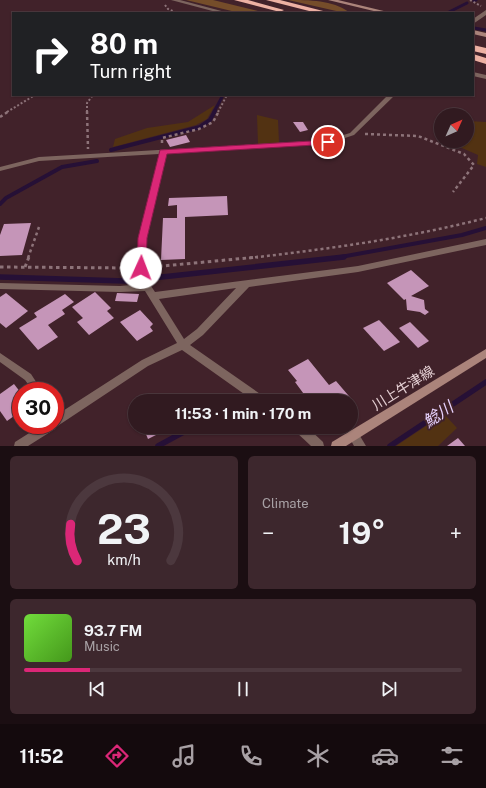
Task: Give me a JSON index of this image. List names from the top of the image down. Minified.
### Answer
{"streets":{"main road":["川上牛津線"]},"water":["鯰川"],"north":"top right","page":{"turn":["80 m","Turn right"],"limit":"30","trip":"11:53 · 1 min · 170 m","tile":"Climate","heat":["−","19°","+"],"song":["93.7 FM","Music"],"tabs":"11:52","gauge":["23","km/h"]}}
